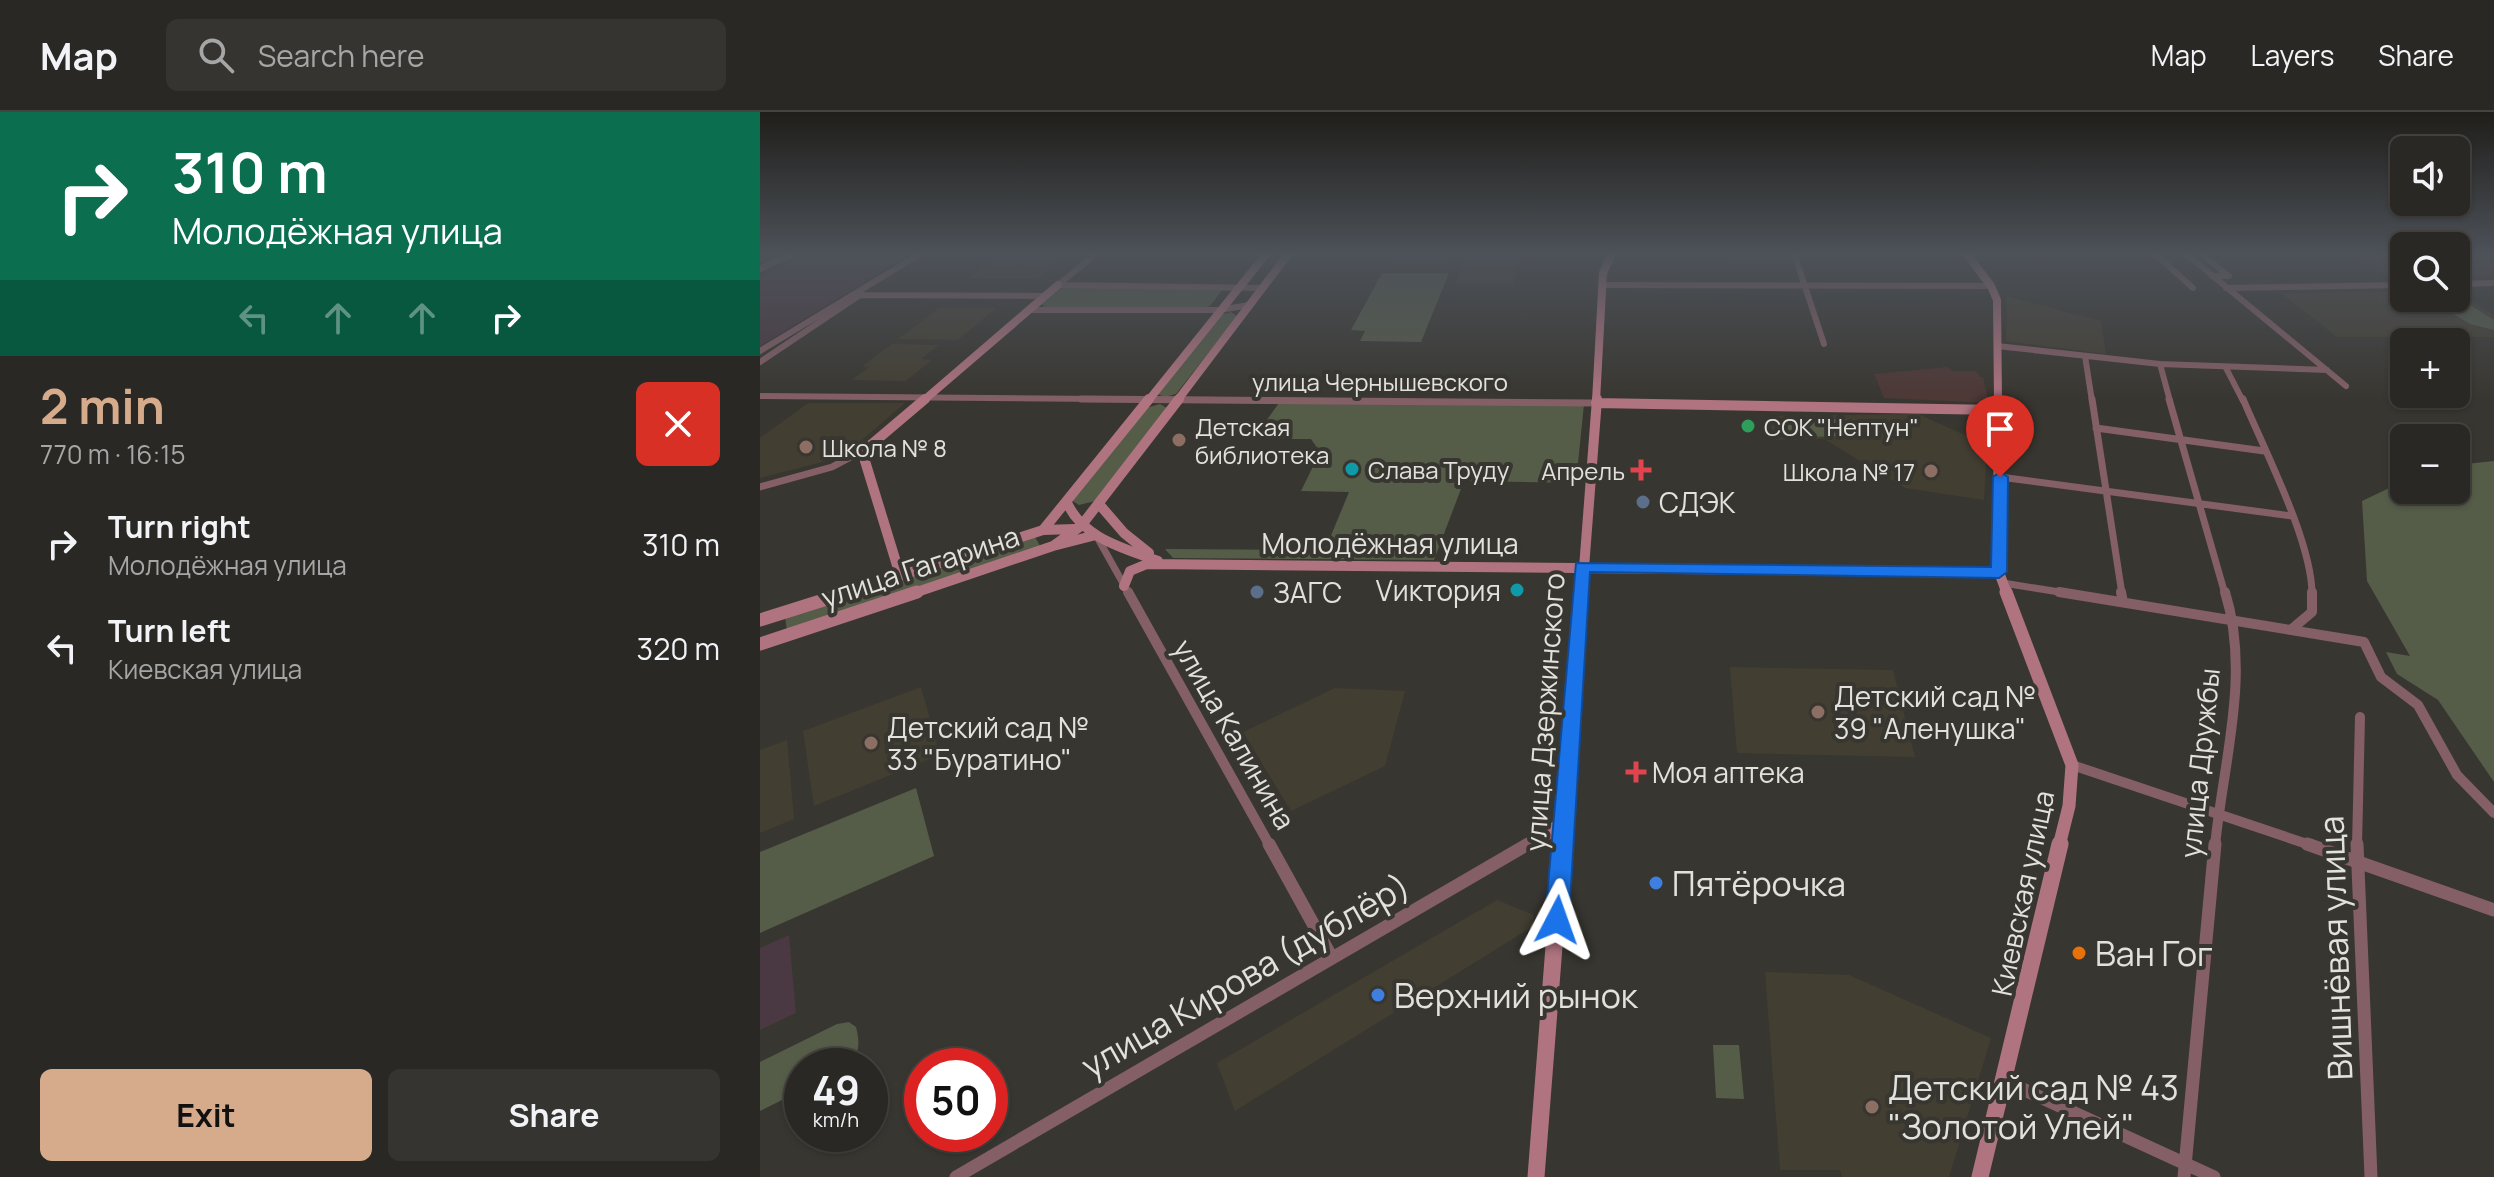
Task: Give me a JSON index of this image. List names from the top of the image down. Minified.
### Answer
{"streets":{"main road":["улица Чернышевского","Молодёжная улица","улица Гагарина","улица Дзержинского","Киевская улица","улица Кирова (дублёр)"],"street":["улица Калинина","улица Дружбы","Вишнёвая улица"]},"crossings":[["улица Чернышевского","улица Дзержинского"],["улица Чернышевского","Киевская улица"],["Молодёжная улица","улица Гагарина"],["Молодёжная улица","улица Дзержинского"],["Молодёжная улица","Киевская улица"],["улица Гагарина","улица Калинина"],["улица Дзержинского","улица Кирова (дублёр)"],["улица Калинина","улица Кирова (дублёр)"]],"places":{"other":["СОК \"Нептун\"","Детская библиотека","Школа № 8","Слава Труду","Школа № 17","СДЭК","Vиктория","ЗАГС","Детский сад № 39 \"Аленушка\"","Детский сад № 33 \"Буратино\"","Пятёрочка","Ван Гог","Верхний рынок","Детский сад № 43 \"Золотой Улей\""],"health":["Апрель","Моя аптека"]},"page":{"header":"Map","search":"Search here","nav":["Map","Layers","Share"],"turn":["310 m","Молодёжная улица"],"map_buttons":["+","−"],"heading":["2 min","770 m · 16:15"],"list":[{"name":"Turn right","note":"Молодёжная улица","value":"310 m"},{"name":"Turn left","note":"Киевская улица","value":"320 m"}],"speed":"49 km/h","limit":"50","buttons":["Exit","Share"]}}
